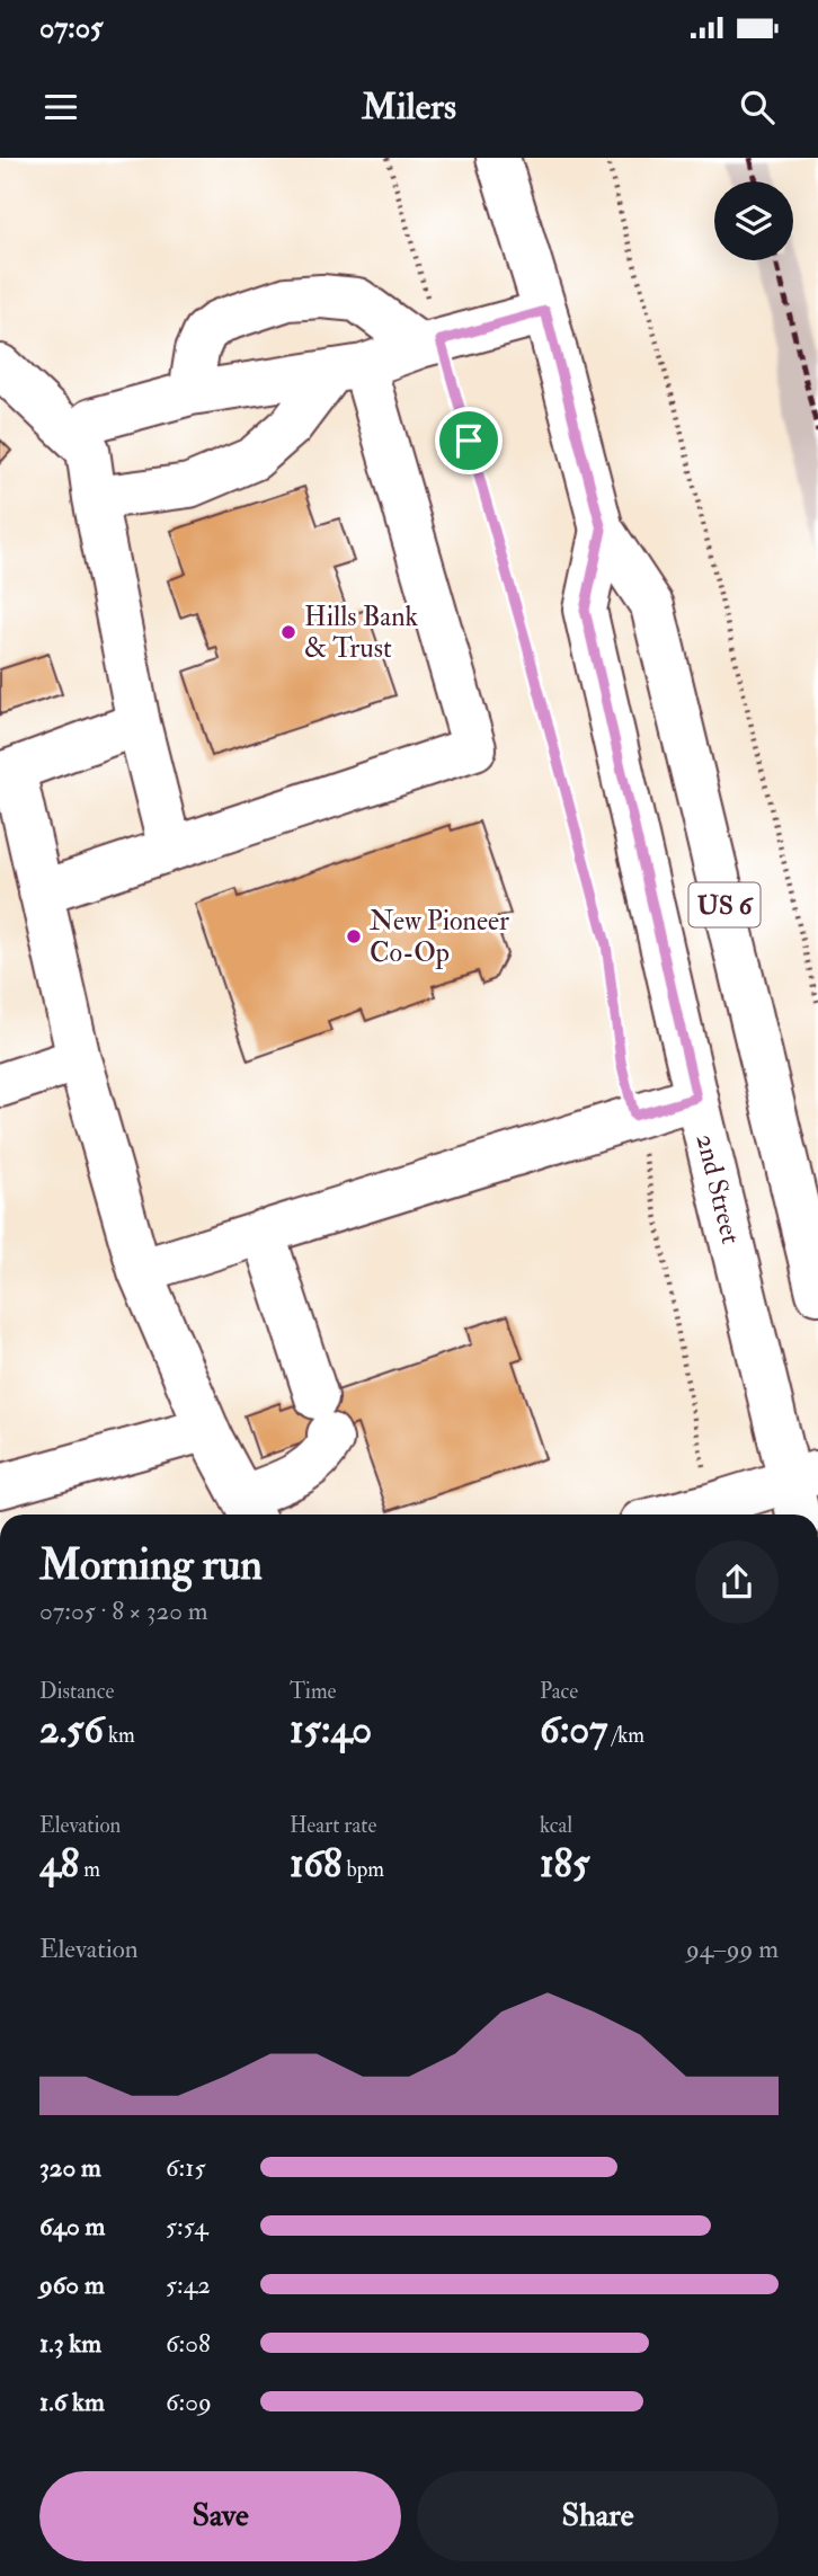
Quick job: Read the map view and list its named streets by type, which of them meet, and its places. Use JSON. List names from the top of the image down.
{
  "streets": {
    "main road": ["US 6", "2nd Street"]
  },
  "places": ["Hills Bank & Trust", "New Pioneer Co-Op"],
  "page": {
    "status": "07:05",
    "header": "Milers",
    "heading": ["Morning run", "07:05 · 8 × 320 m"],
    "stats": [
      ["Distance", "2.56 km"],
      ["Time", "15:40"],
      ["Pace", "6:07 /km"],
      ["Elevation", "48 m"],
      ["Heart rate", "168 bpm"],
      ["kcal", "185"]
    ],
    "chart": ["Elevation", "94–99 m"],
    "list": [
      {
        "name": "320 m",
        "note": "6:15"
      },
      {
        "name": "640 m",
        "note": "5:54"
      },
      {
        "name": "960 m",
        "note": "5:42"
      },
      {
        "name": "1.3 km",
        "note": "6:08"
      },
      {
        "name": "1.6 km",
        "note": "6:09"
      }
    ],
    "buttons": ["Save", "Share"]
  }
}
